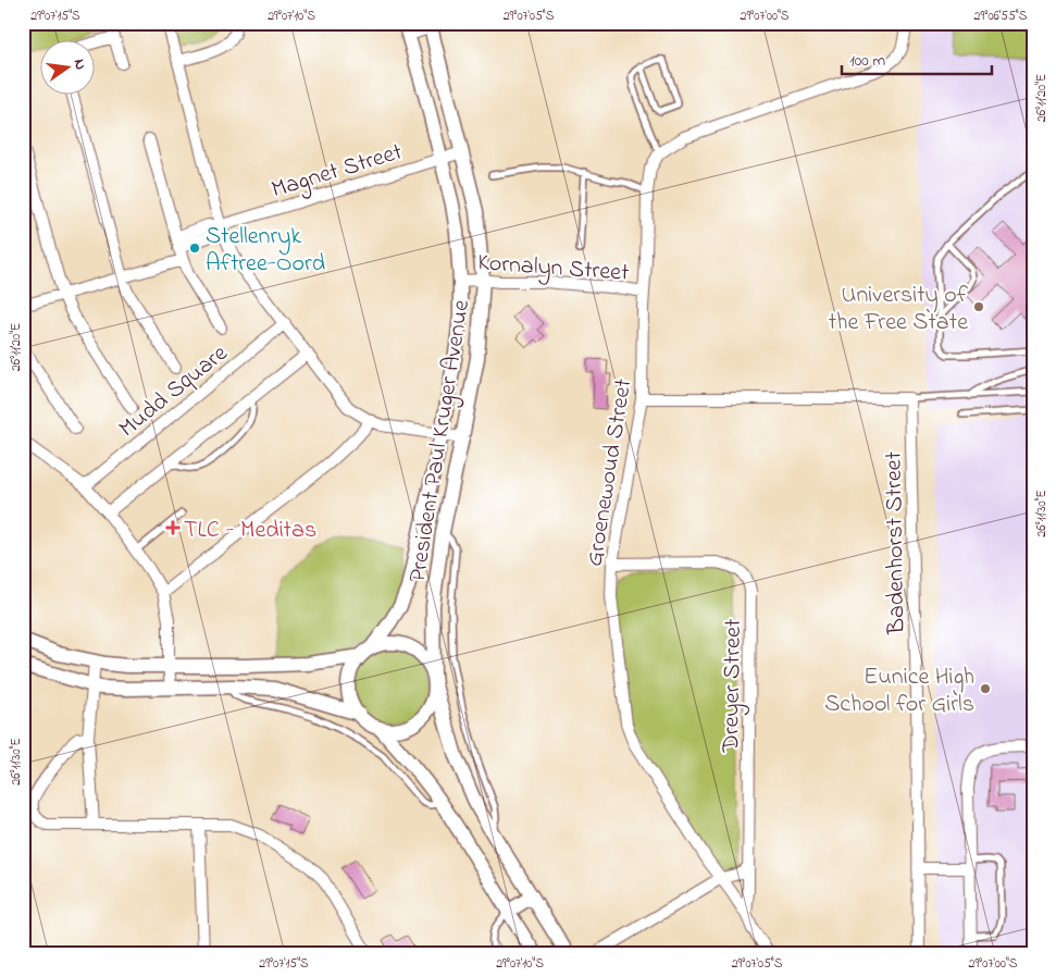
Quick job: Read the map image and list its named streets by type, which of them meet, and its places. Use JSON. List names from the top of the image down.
{
  "streets": {
    "street": [
      "Magnet Street",
      "Kornalyn Street",
      "Mudd Square",
      "President Paul Kruger Avenue",
      "Groenewoud Street",
      "Badenhorst Street",
      "Dreyer Street"
    ]
  },
  "crossings": [
    ["Magnet Street", "President Paul Kruger Avenue"],
    ["Kornalyn Street", "President Paul Kruger Avenue"],
    ["Kornalyn Street", "Groenewoud Street"],
    ["Groenewoud Street", "Dreyer Street"]
  ],
  "places": {
    "other": ["Stellenryk Aftree-Oord", "University of the Free State", "Eunice High School for Girls"],
    "health": ["TLC - Meditas"]
  },
  "scale_bar": "100 m",
  "north": "right",
  "coordinates": [
    "29°07'15\"S",
    "29°07'10\"S",
    "29°07'05\"S",
    "29°07'00\"S",
    "29°06'55\"S",
    "26°11'20\"E",
    "26°11'30\"E"
  ]
}
